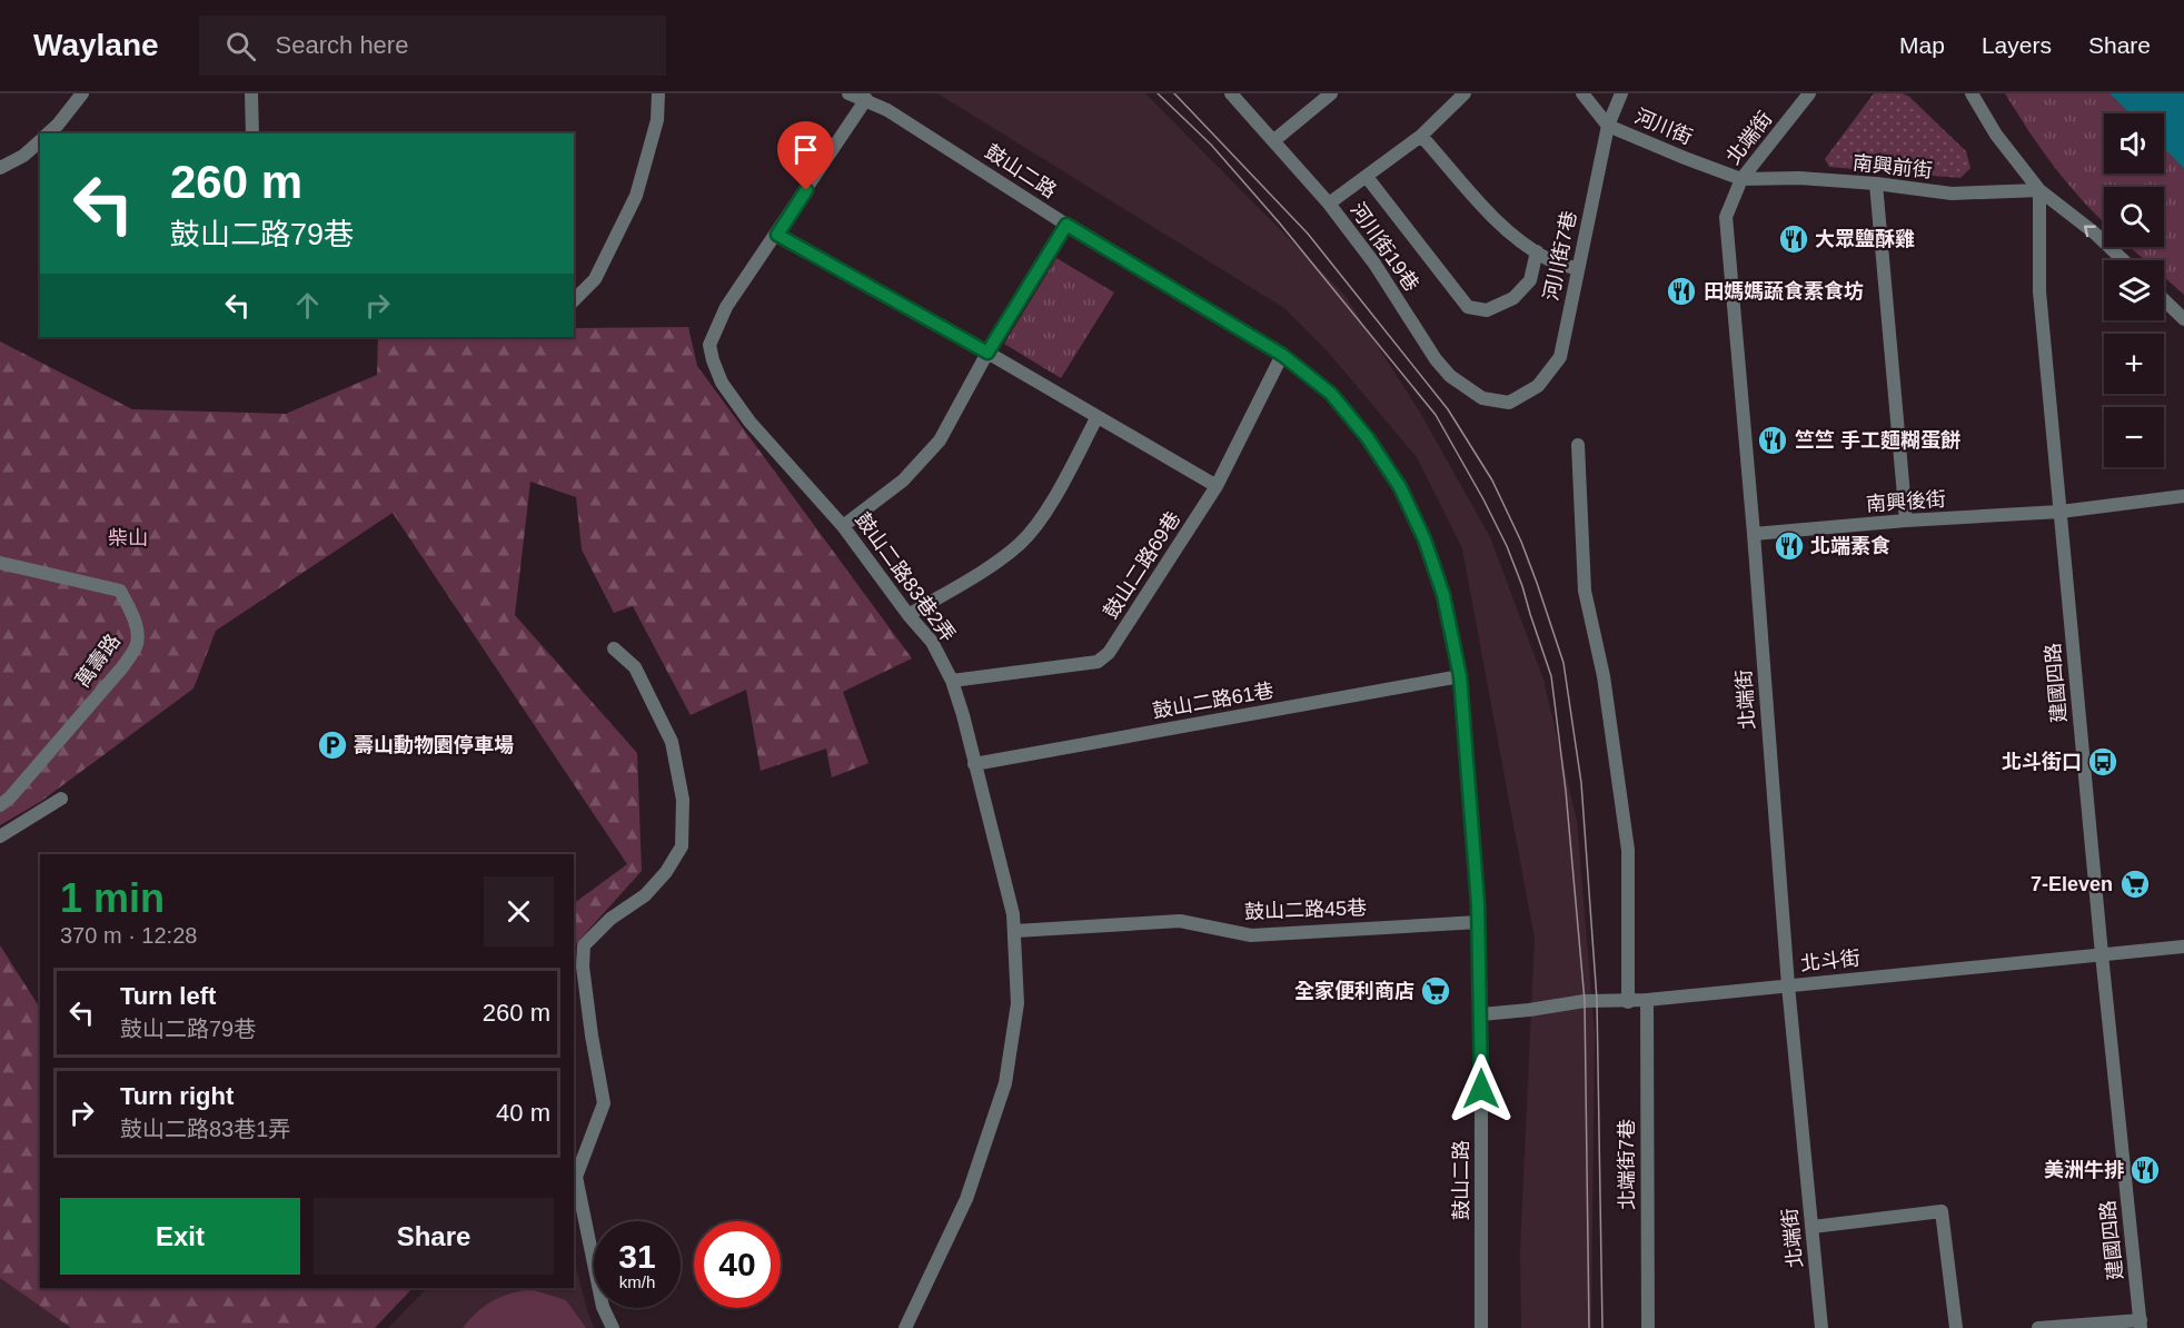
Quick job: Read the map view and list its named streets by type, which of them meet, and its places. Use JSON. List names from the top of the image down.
{
  "streets": {
    "street": [
      "河川街",
      "北端街",
      "南興前街",
      "鼓山二路",
      "河川街19巷",
      "河川街7巷",
      "南興後街",
      "鼓山二路69巷",
      "鼓山二路83巷2弄",
      "萬壽路",
      "建國四路",
      "鼓山二路61巷",
      "鼓山二路45巷",
      "北斗街",
      "北端街7巷"
    ]
  },
  "crossings": [
    ["河川街", "北端街"],
    ["河川街", "南興前街"],
    ["河川街", "河川街7巷"],
    ["北端街", "南興前街"],
    ["北端街", "南興後街"],
    ["北端街", "北斗街"],
    ["南興前街", "建國四路"],
    ["鼓山二路", "鼓山二路69巷"],
    ["鼓山二路", "鼓山二路61巷"],
    ["鼓山二路", "鼓山二路45巷"],
    ["鼓山二路", "北斗街"],
    ["河川街19巷", "河川街7巷"],
    ["南興後街", "建國四路"],
    ["鼓山二路69巷", "鼓山二路83巷2弄"],
    ["鼓山二路83巷2弄", "鼓山二路61巷"],
    ["鼓山二路83巷2弄", "鼓山二路45巷"],
    ["建國四路", "北斗街"],
    ["北斗街", "北端街7巷"]
  ],
  "parks": ["柴山"],
  "places": {
    "restaurant": [
      "大眾鹽酥雞",
      "田媽媽蔬食素食坊",
      "竺竺 手工麵糊蛋餅",
      "北端素食",
      "美洲牛排"
    ],
    "parking": ["壽山動物園停車場"],
    "bus stop": ["北斗街口"],
    "supermarket": ["7-Eleven", "全家便利商店"]
  },
  "page": {
    "header": "Waylane",
    "search": "Search here",
    "nav": ["Map", "Layers", "Share"],
    "map_buttons": ["+", "−"],
    "turn": ["260 m", "鼓山二路79巷"],
    "heading": ["1 min", "370 m · 12:28"],
    "list": [
      {
        "name": "Turn left",
        "note": "鼓山二路79巷",
        "value": "260 m"
      },
      {
        "name": "Turn right",
        "note": "鼓山二路83巷1弄",
        "value": "40 m"
      }
    ],
    "buttons": ["Exit", "Share"],
    "speed": "31 km/h",
    "limit": "40"
  }
}
